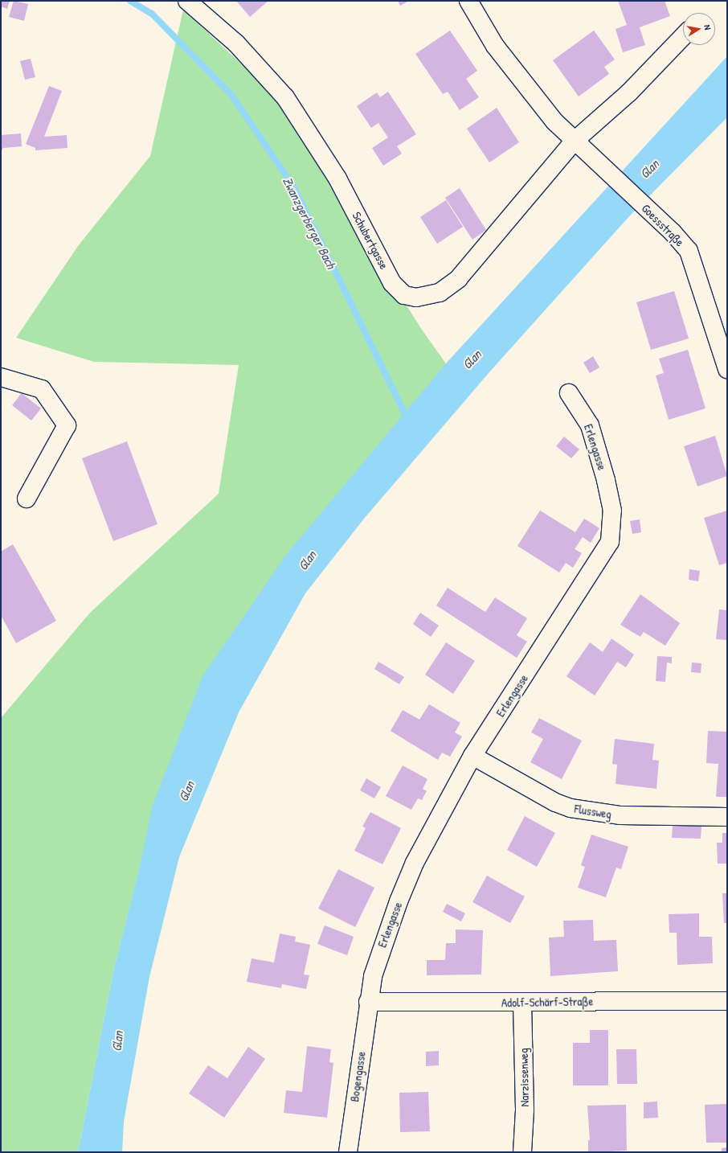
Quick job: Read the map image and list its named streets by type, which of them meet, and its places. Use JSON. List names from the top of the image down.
{
  "streets": {
    "street": [
      "Goessstraße",
      "Schubertgasse",
      "Erlengasse",
      "Flussweg",
      "Adolf-Schärf-Straße",
      "Bogengasse",
      "Narzissenweg"
    ]
  },
  "crossings": [
    ["Goessstraße", "Schubertgasse"],
    ["Erlengasse", "Flussweg"],
    ["Erlengasse", "Adolf-Schärf-Straße"],
    ["Erlengasse", "Bogengasse"],
    ["Adolf-Schärf-Straße", "Bogengasse"],
    ["Adolf-Schärf-Straße", "Narzissenweg"]
  ],
  "water": ["Glan", "Zwanzgerberger Bach"],
  "north": "right"
}
